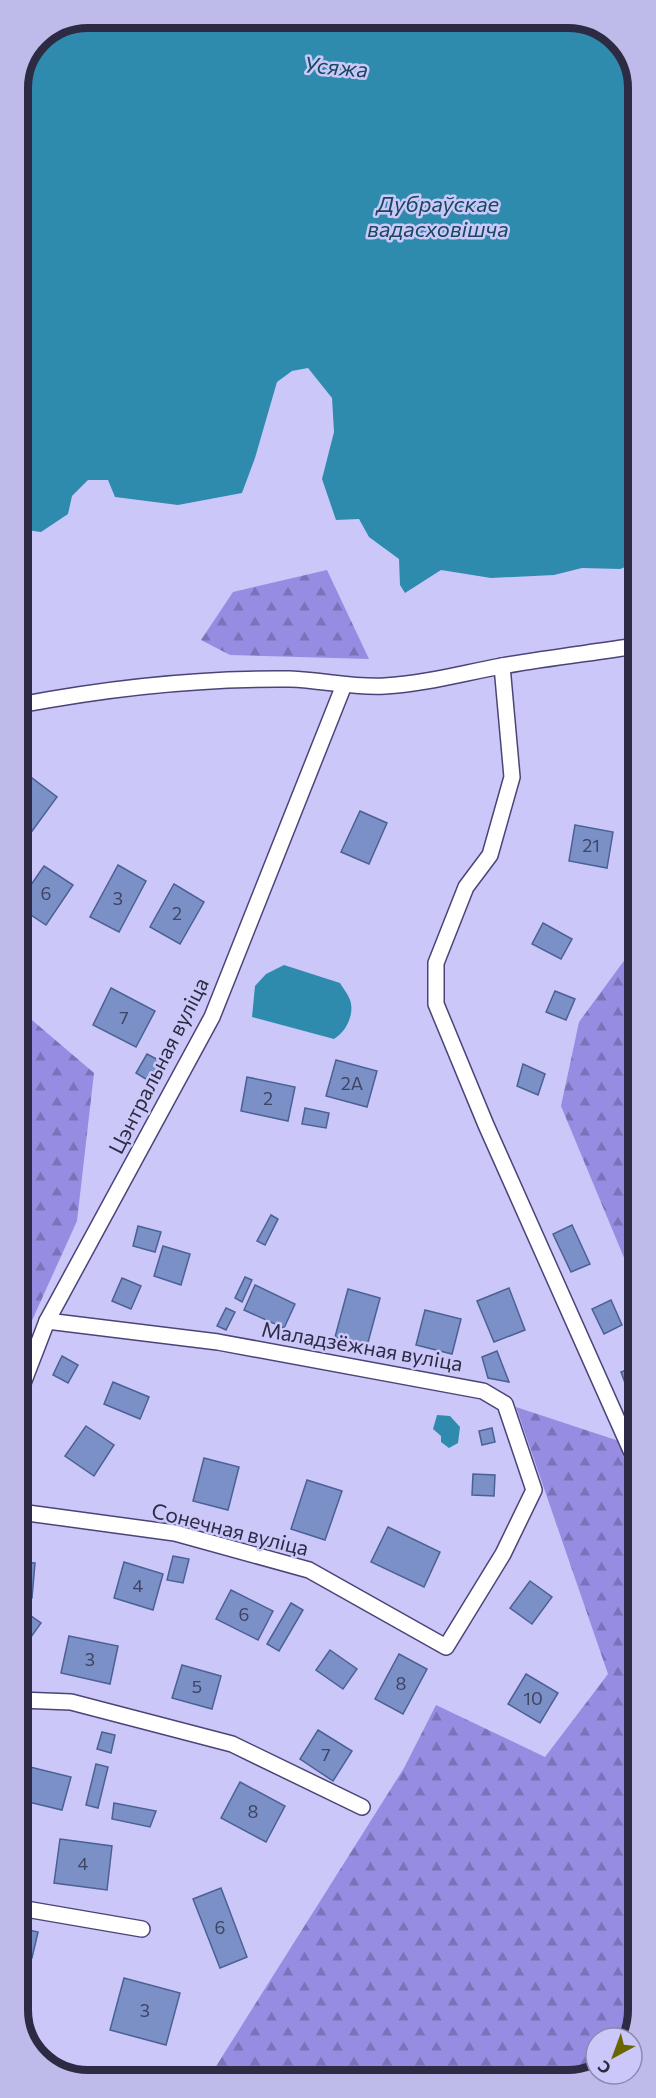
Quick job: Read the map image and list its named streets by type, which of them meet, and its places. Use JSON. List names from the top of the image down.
{
  "streets": {
    "street": ["Цэнтральная вуліца", "Маладзёжная вуліца", "Сонечная вуліца"]
  },
  "crossings": [
    ["Цэнтральная вуліца", "Маладзёжная вуліца"],
    ["Маладзёжная вуліца", "Сонечная вуліца"]
  ],
  "water": ["Усяжа", "Дубраўскае вадасховішча"],
  "house_numbers": [
    "21",
    "6",
    "3",
    "2",
    "7",
    "2А",
    "2",
    "4",
    "6",
    "3",
    "8",
    "5",
    "10",
    "7",
    "8",
    "4",
    "6",
    "3"
  ],
  "north": "bottom left"
}
